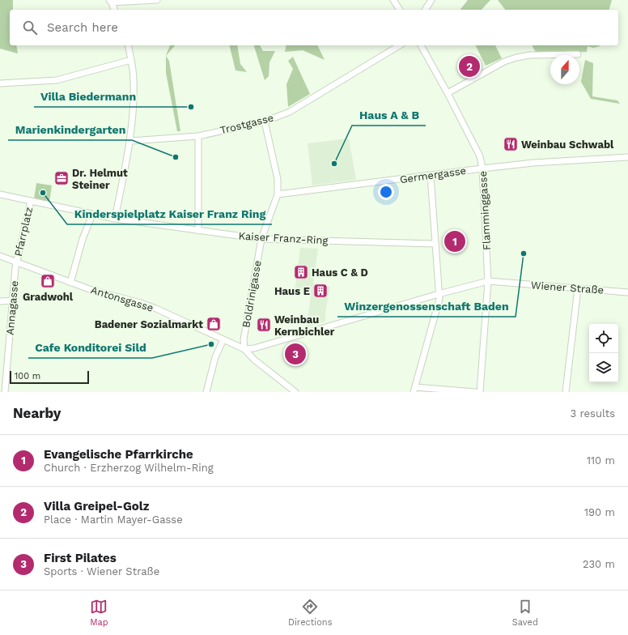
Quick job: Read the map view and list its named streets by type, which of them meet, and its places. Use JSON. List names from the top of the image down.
{
  "streets": {
    "street": [
      "Trostgasse",
      "Germergasse",
      "Flamminggasse",
      "Pfarrplatz",
      "Kaiser Franz-Ring",
      "Wiener Straße",
      "Boldrinigasse",
      "Antonsgasse",
      "Annagasse"
    ]
  },
  "crossings": [
    ["Germergasse", "Flamminggasse"],
    ["Germergasse", "Boldrinigasse"],
    ["Flamminggasse", "Wiener Straße"],
    ["Pfarrplatz", "Kaiser Franz-Ring"],
    ["Pfarrplatz", "Antonsgasse"],
    ["Pfarrplatz", "Annagasse"],
    ["Kaiser Franz-Ring", "Boldrinigasse"],
    ["Wiener Straße", "Boldrinigasse"],
    ["Wiener Straße", "Antonsgasse"],
    ["Boldrinigasse", "Antonsgasse"],
    ["Antonsgasse", "Annagasse"]
  ],
  "places": {
    "other": [
      "Villa Biedermann",
      "Marienkindergarten",
      "Haus A & B",
      "Kinderspielplatz Kaiser Franz Ring",
      "Winzergenossenschaft Baden",
      "Cafe Konditorei Sild"
    ],
    "restaurant": ["Weinbau Schwabl", "Weinbau Kernbichler"],
    "office": ["Dr. Helmut Steiner"],
    "building": ["Haus C & D", "Haus E"],
    "shop": ["Gradwohl", "Badener Sozialmarkt"]
  },
  "scale_bar": "100 m",
  "north": "top",
  "page": {
    "search": "Search here",
    "pins": ["2", "1", "3"],
    "scale": "100 m",
    "heading": ["Nearby", "3 results"],
    "list": [
      {
        "mark": "1",
        "name": "Evangelische Pfarrkirche",
        "note": "Church · Erzherzog Wilhelm-Ring",
        "value": "110 m"
      },
      {
        "mark": "2",
        "name": "Villa Greipel-Golz",
        "note": "Place · Martin Mayer-Gasse",
        "value": "190 m"
      },
      {
        "mark": "3",
        "name": "First Pilates",
        "note": "Sports · Wiener Straße",
        "value": "230 m"
      }
    ],
    "nav": ["Map", "Directions", "Saved"]
  }
}
